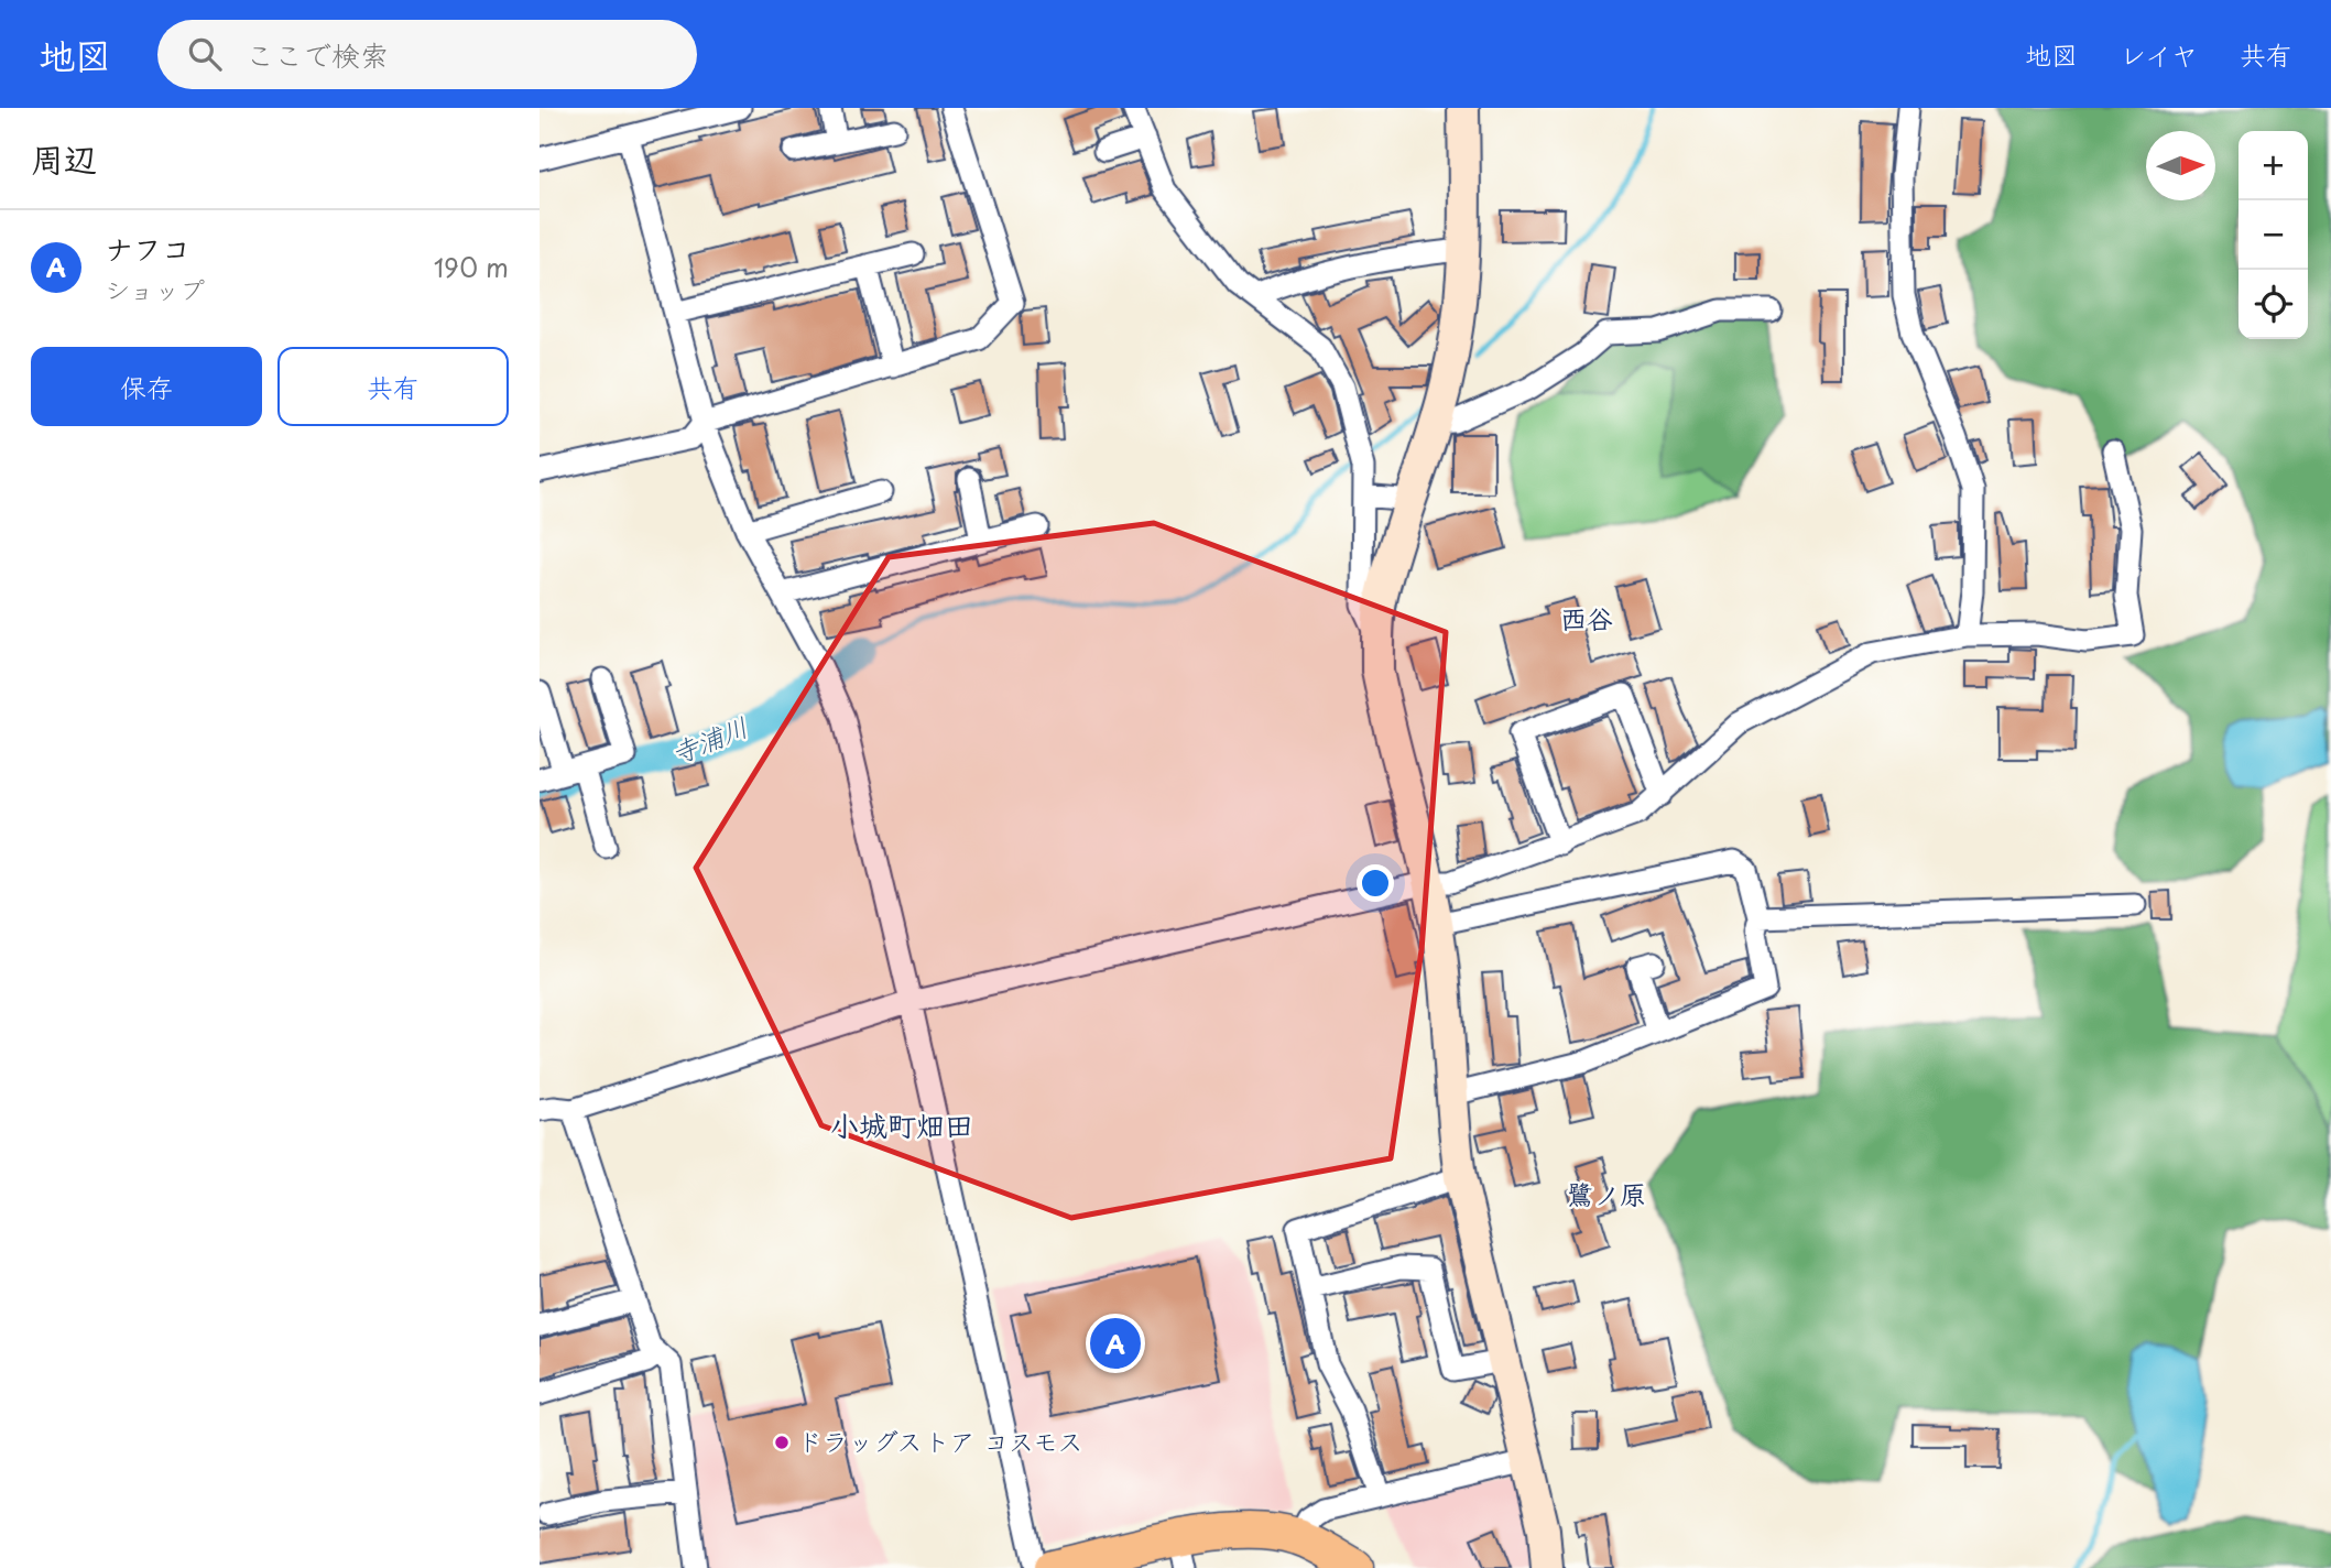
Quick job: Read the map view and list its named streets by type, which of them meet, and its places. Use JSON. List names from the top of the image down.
{
  "districts": ["西谷", "小城町畑田", "鷺ノ原"],
  "water": ["寺浦川"],
  "places": ["ドラッグストア コスモス"],
  "north": "right",
  "page": {
    "header": "地図",
    "search": "ここで検索",
    "nav": ["地図", "レイヤ", "共有"],
    "heading": "周辺",
    "map_buttons": ["+", "−"],
    "list": [
      {
        "mark": "A",
        "name": "ナフコ",
        "note": "ショップ",
        "value": "190 m"
      }
    ],
    "buttons": ["保存", "共有"],
    "pins": "A"
  }
}
